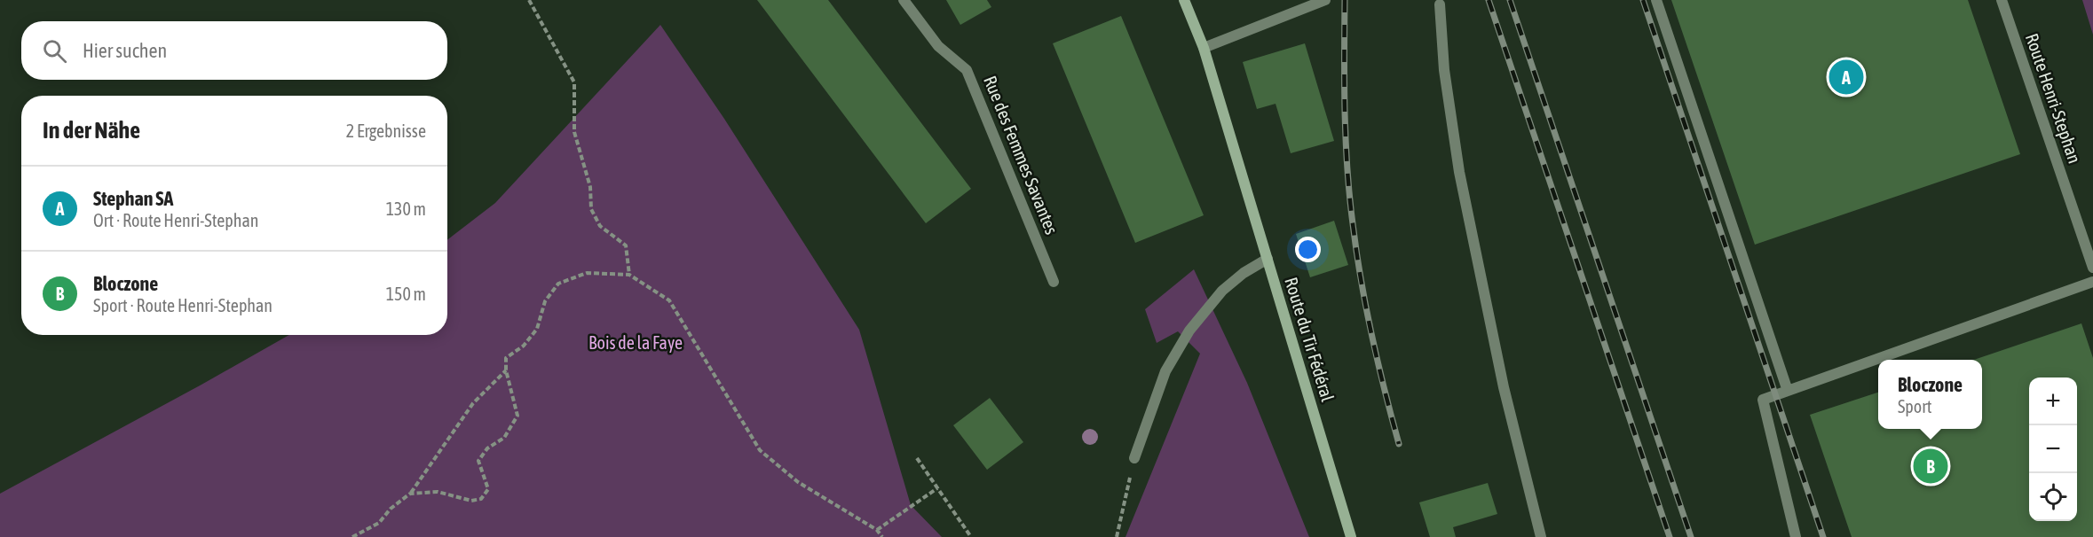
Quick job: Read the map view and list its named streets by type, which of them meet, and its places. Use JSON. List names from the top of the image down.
{
  "streets": {
    "street": ["Route Henri-Stephan", "Rue des Femmes Savantes", "Route du Tir Fédéral"]
  },
  "parks": ["Bois de la Faye"],
  "page": {
    "search": "Hier suchen",
    "pins": ["A", "B"],
    "heading": ["In der Nähe", "2 Ergebnisse"],
    "list": [
      {
        "mark": "A",
        "name": "Stephan SA",
        "note": "Ort · Route Henri-Stephan",
        "value": "130 m"
      },
      {
        "mark": "B",
        "name": "Bloczone",
        "note": "Sport · Route Henri-Stephan",
        "value": "150 m"
      }
    ],
    "popup": ["Bloczone", "Sport"],
    "map_buttons": ["+", "−"]
  }
}
